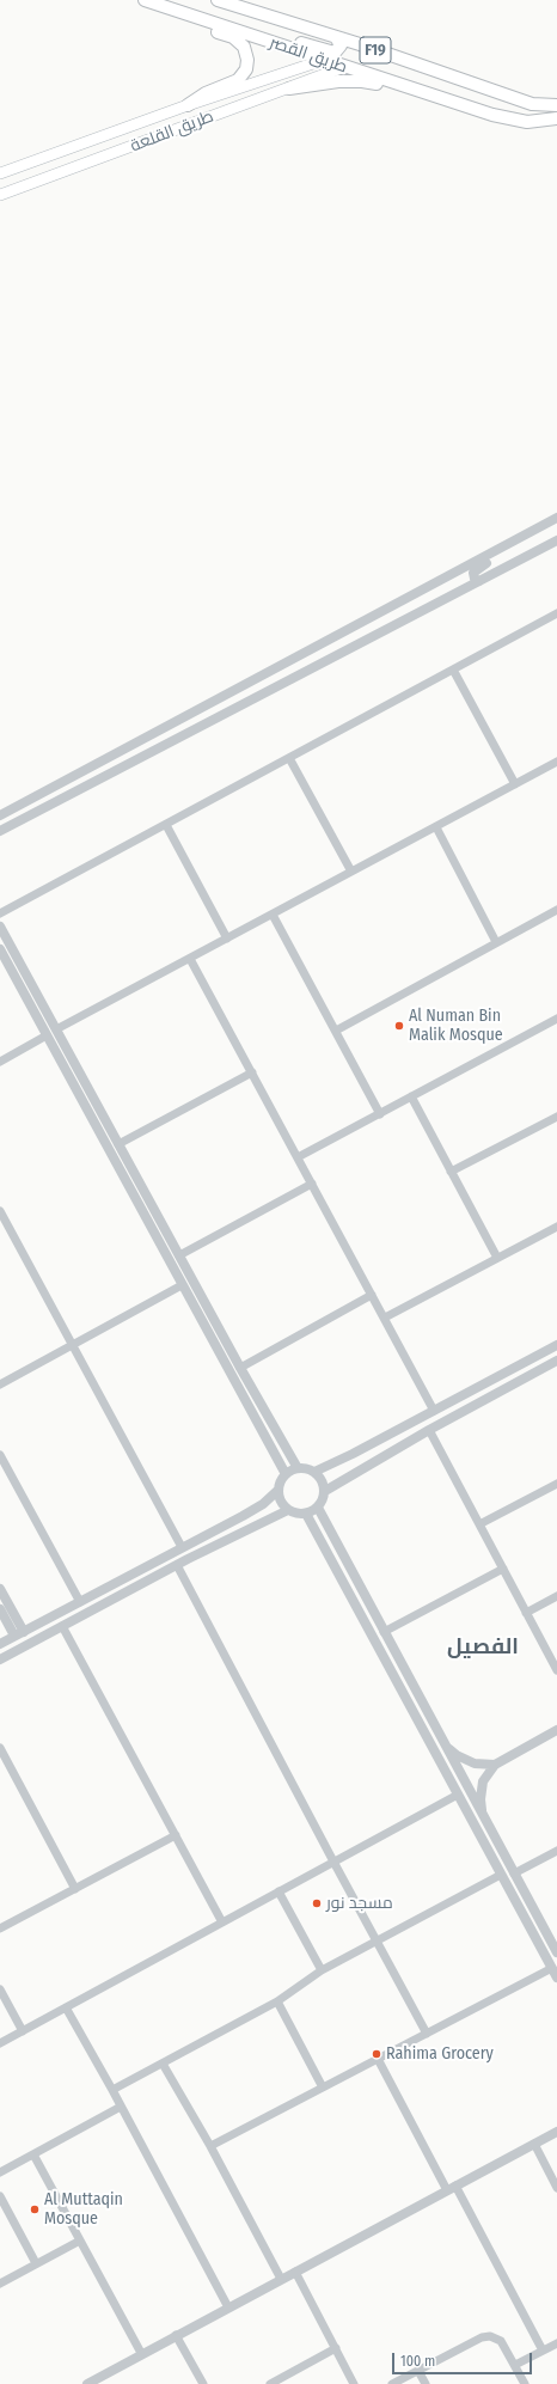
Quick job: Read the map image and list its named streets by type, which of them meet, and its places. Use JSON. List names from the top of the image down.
{
  "streets": {
    "main road": ["F19", "طريق القصر", "طريق القلعة"]
  },
  "crossings": [
    ["طريق القصر", "طريق القلعة"]
  ],
  "districts": ["الفصيل"],
  "places": [
    "Al Numan Bin Malik Mosque",
    "مسجد نور",
    "Rahima Grocery",
    "Al Muttaqin Mosque"
  ],
  "scale_bar": "100 m"
}
